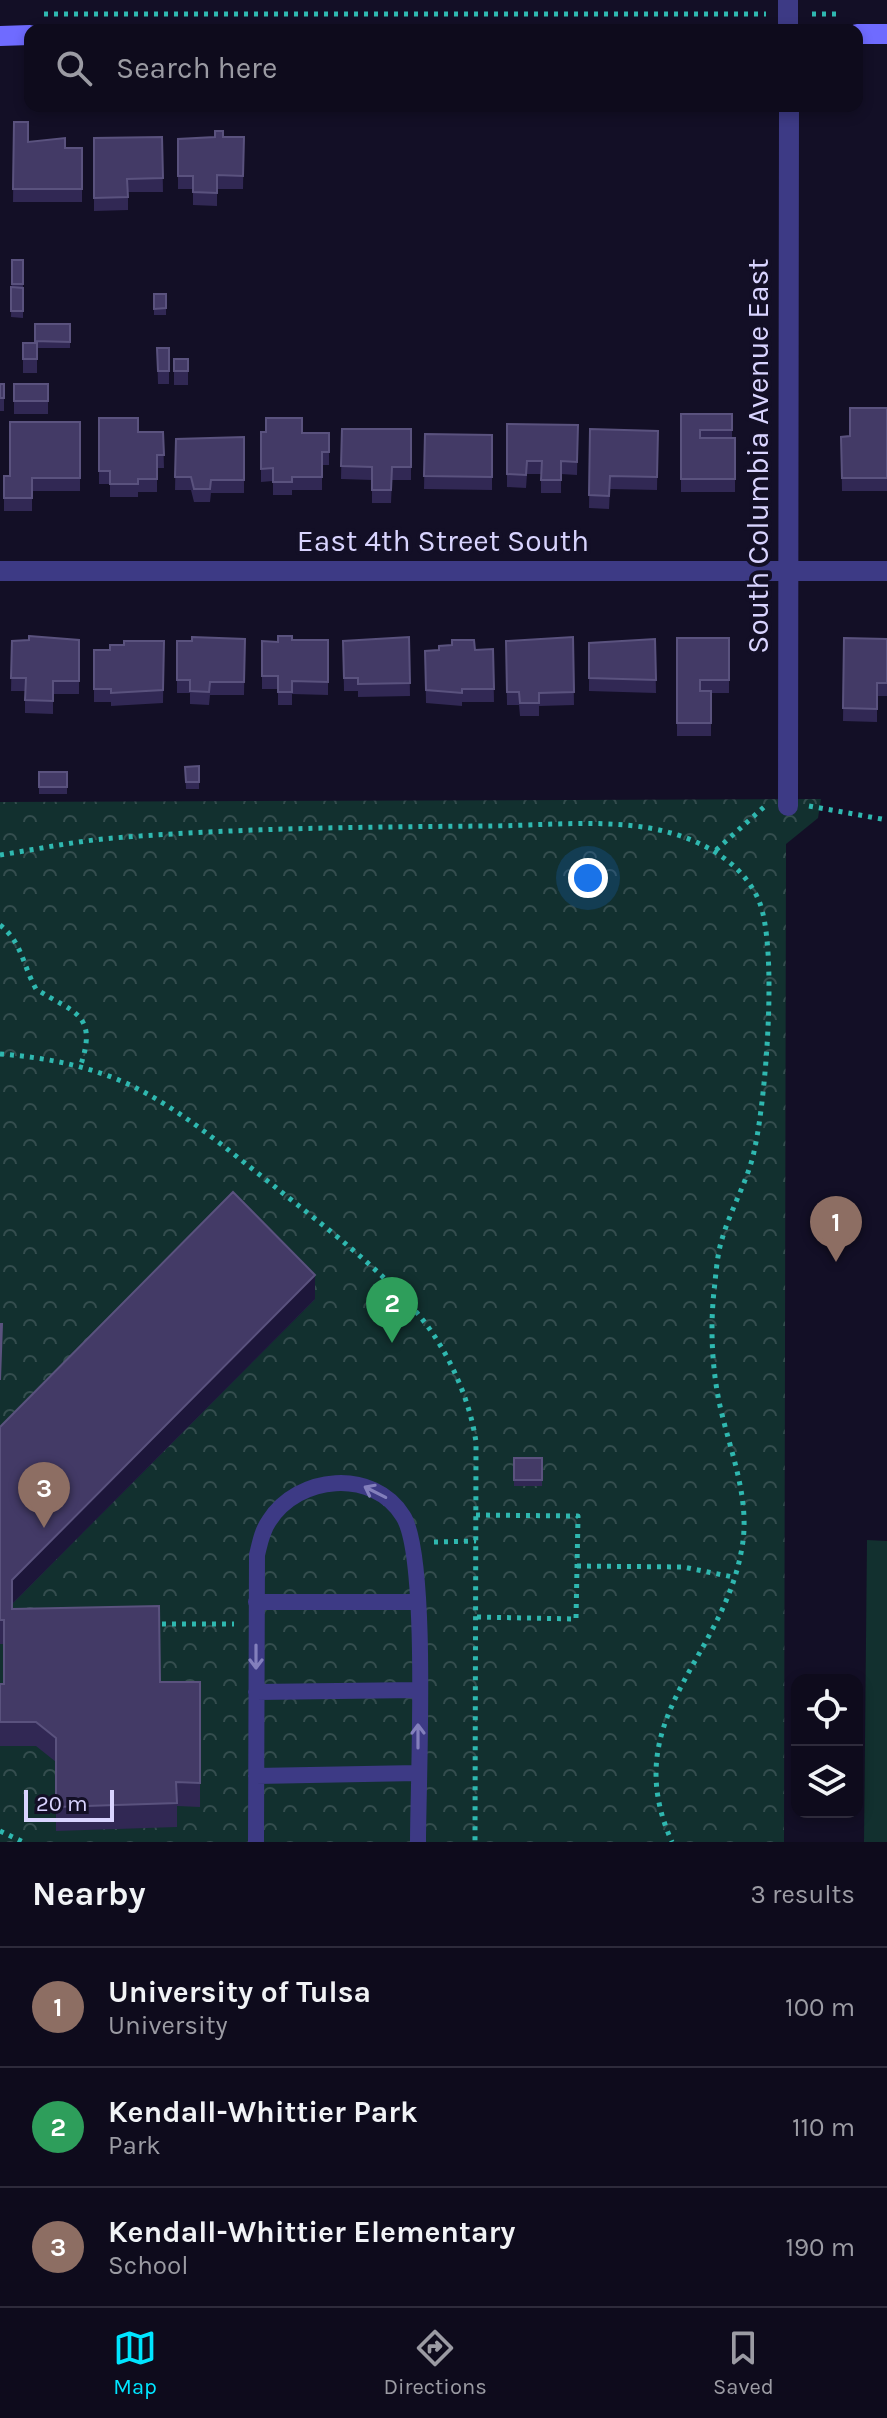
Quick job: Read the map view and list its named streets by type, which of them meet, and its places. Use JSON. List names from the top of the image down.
{
  "streets": {
    "street": ["South Columbia Avenue East", "East 4th Street South"]
  },
  "crossings": [
    ["South Columbia Avenue East", "East 4th Street South"]
  ],
  "scale_bar": "20 m",
  "page": {
    "search": "Search here",
    "pins": ["1", "2", "3"],
    "scale": "20 m",
    "heading": ["Nearby", "3 results"],
    "list": [
      {
        "mark": "1",
        "name": "University of Tulsa",
        "note": "University",
        "value": "100 m"
      },
      {
        "mark": "2",
        "name": "Kendall-Whittier Park",
        "note": "Park",
        "value": "110 m"
      },
      {
        "mark": "3",
        "name": "Kendall-Whittier Elementary",
        "note": "School",
        "value": "190 m"
      }
    ],
    "nav": ["Map", "Directions", "Saved"]
  }
}
